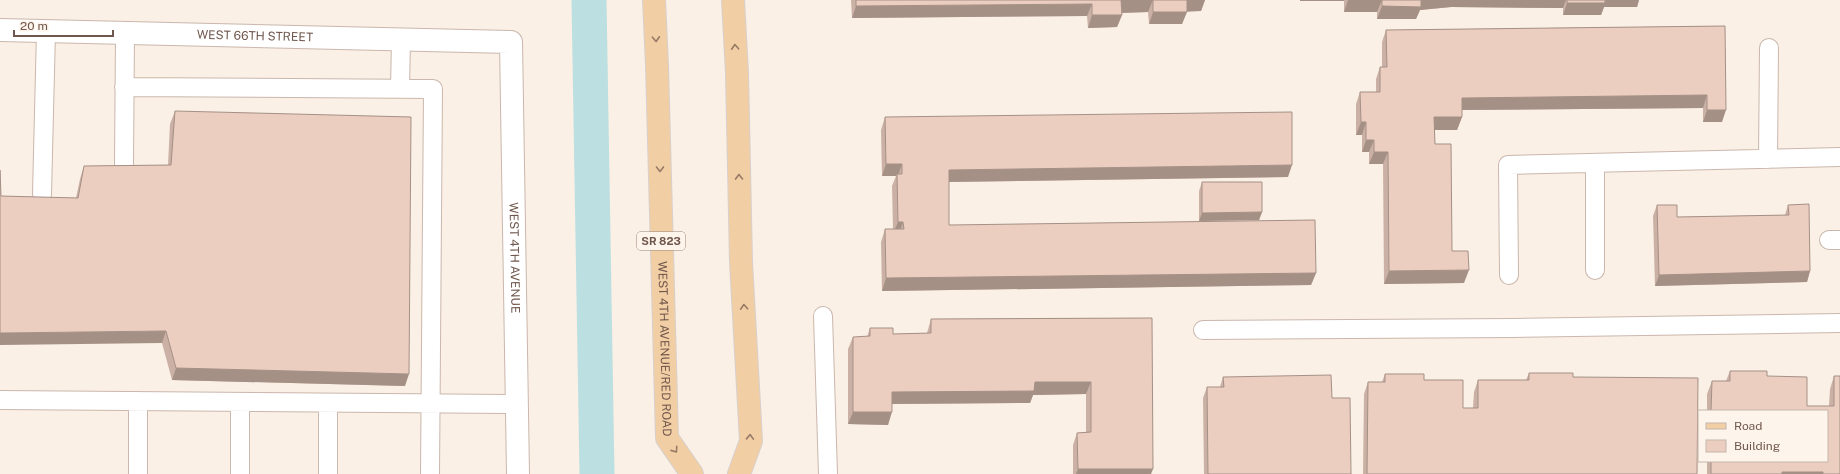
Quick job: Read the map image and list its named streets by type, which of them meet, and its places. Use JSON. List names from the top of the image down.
{
  "streets": {
    "main road": ["SR 823", "WEST 4TH AVENUE/RED ROAD"],
    "street": ["WEST 66TH STREET", "WEST 4TH AVENUE"]
  },
  "crossings": [
    ["WEST 66TH STREET", "WEST 4TH AVENUE"]
  ],
  "legend": ["Road", "Building"],
  "scale_bar": "20 m"
}
